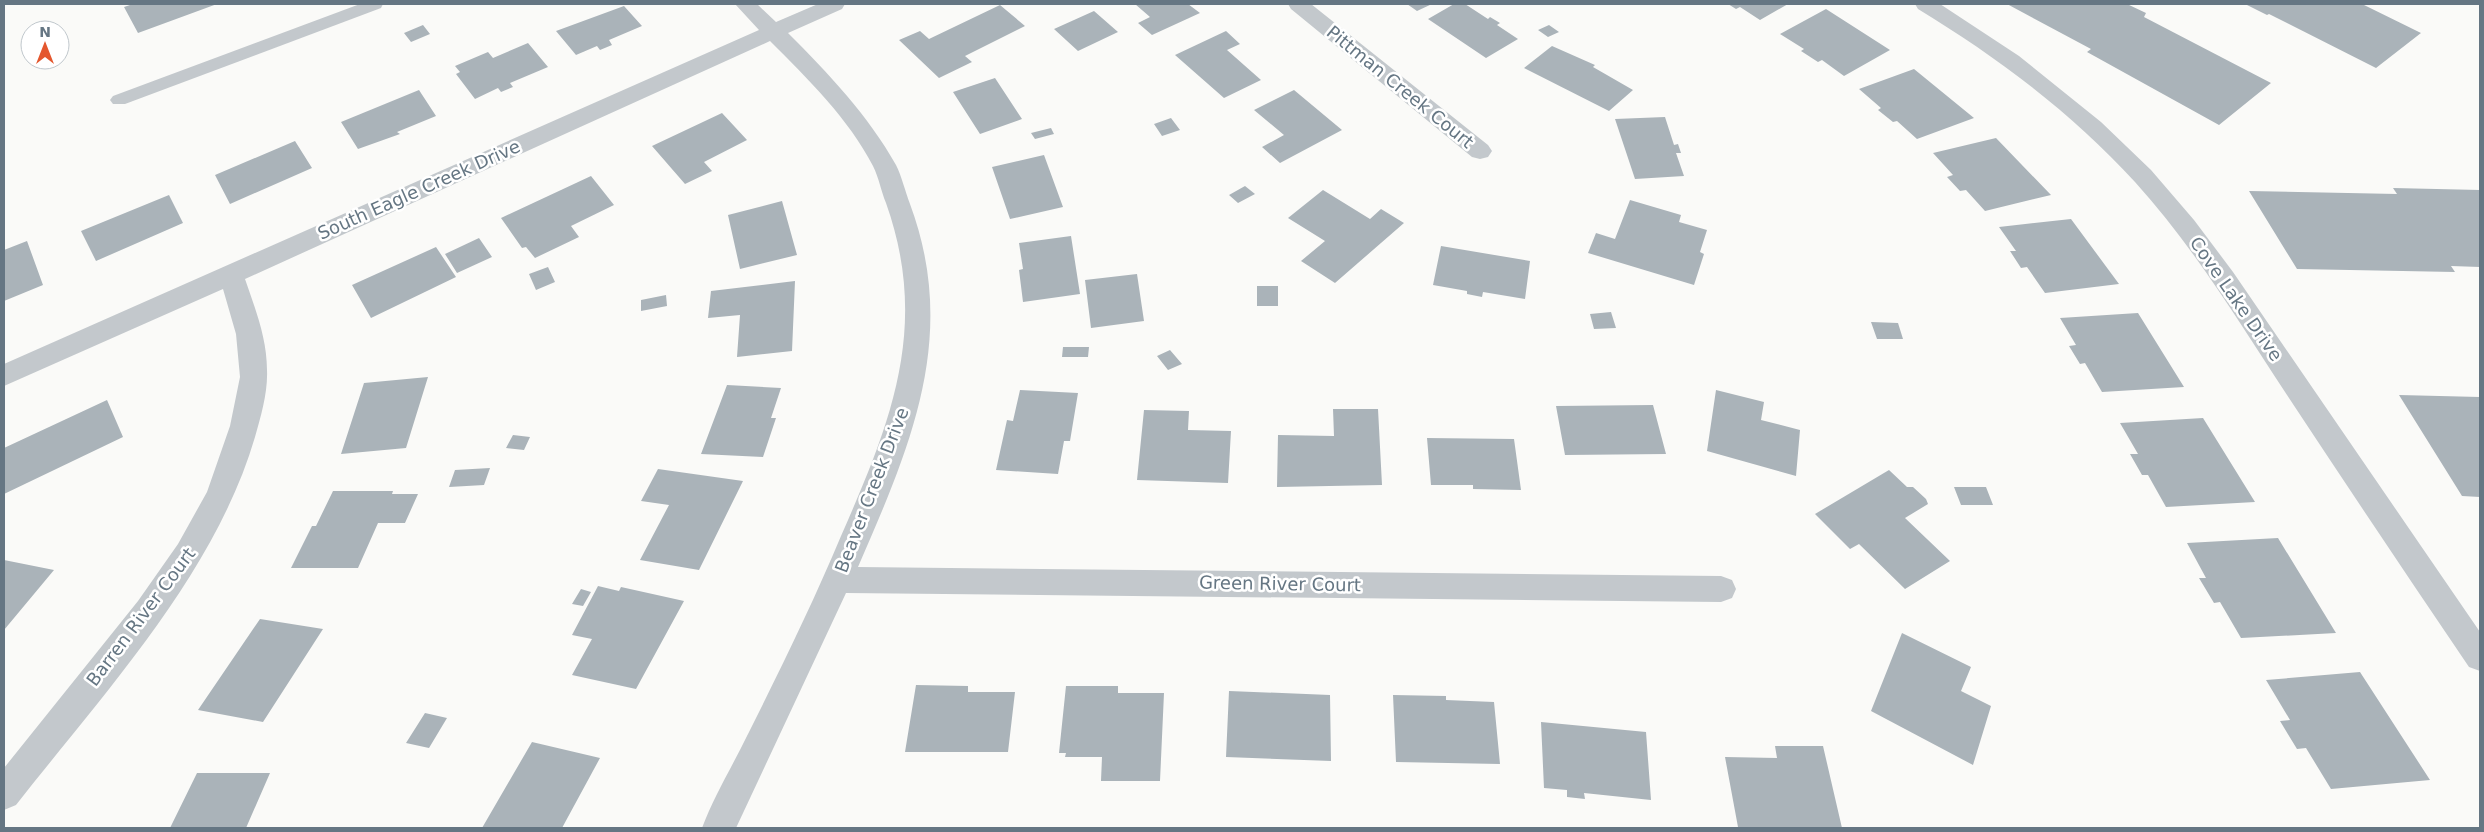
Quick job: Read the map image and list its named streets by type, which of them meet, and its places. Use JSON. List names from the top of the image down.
{
  "streets": {
    "street": [
      "Pittman Creek Court",
      "South Eagle Creek Drive",
      "Cove Lake Drive",
      "Beaver Creek Drive",
      "Green River Court",
      "Barren River Court"
    ]
  },
  "crossings": [
    ["South Eagle Creek Drive", "Beaver Creek Drive"],
    ["South Eagle Creek Drive", "Barren River Court"],
    ["Beaver Creek Drive", "Green River Court"]
  ],
  "north": "top"
}
